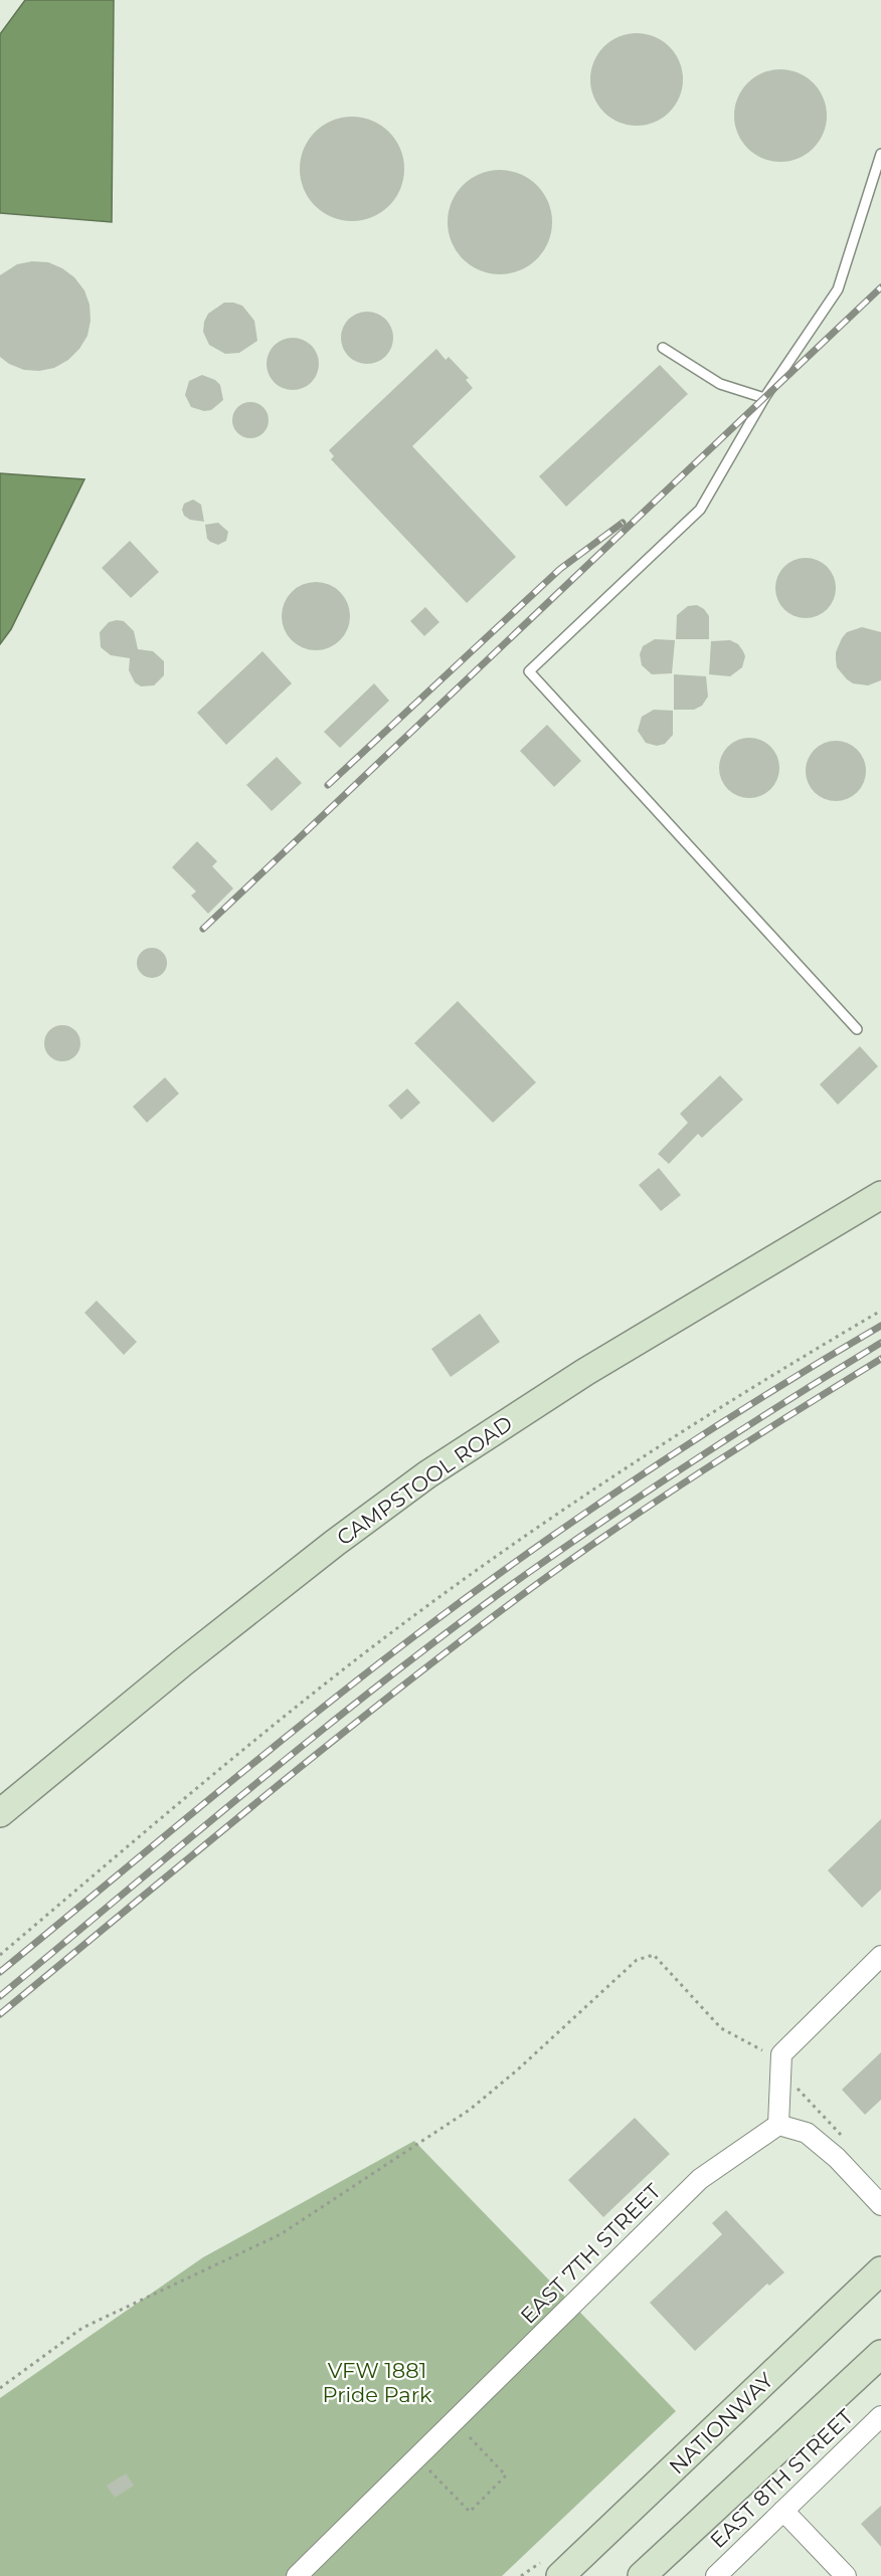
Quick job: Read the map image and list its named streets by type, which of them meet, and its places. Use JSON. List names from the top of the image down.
{
  "streets": {
    "main road": ["CAMPSTOOL ROAD", "NATIONWAY"],
    "street": ["EAST 7TH STREET", "EAST 8TH STREET"]
  },
  "parks": ["VFW 1881 Pride Park"]
}
